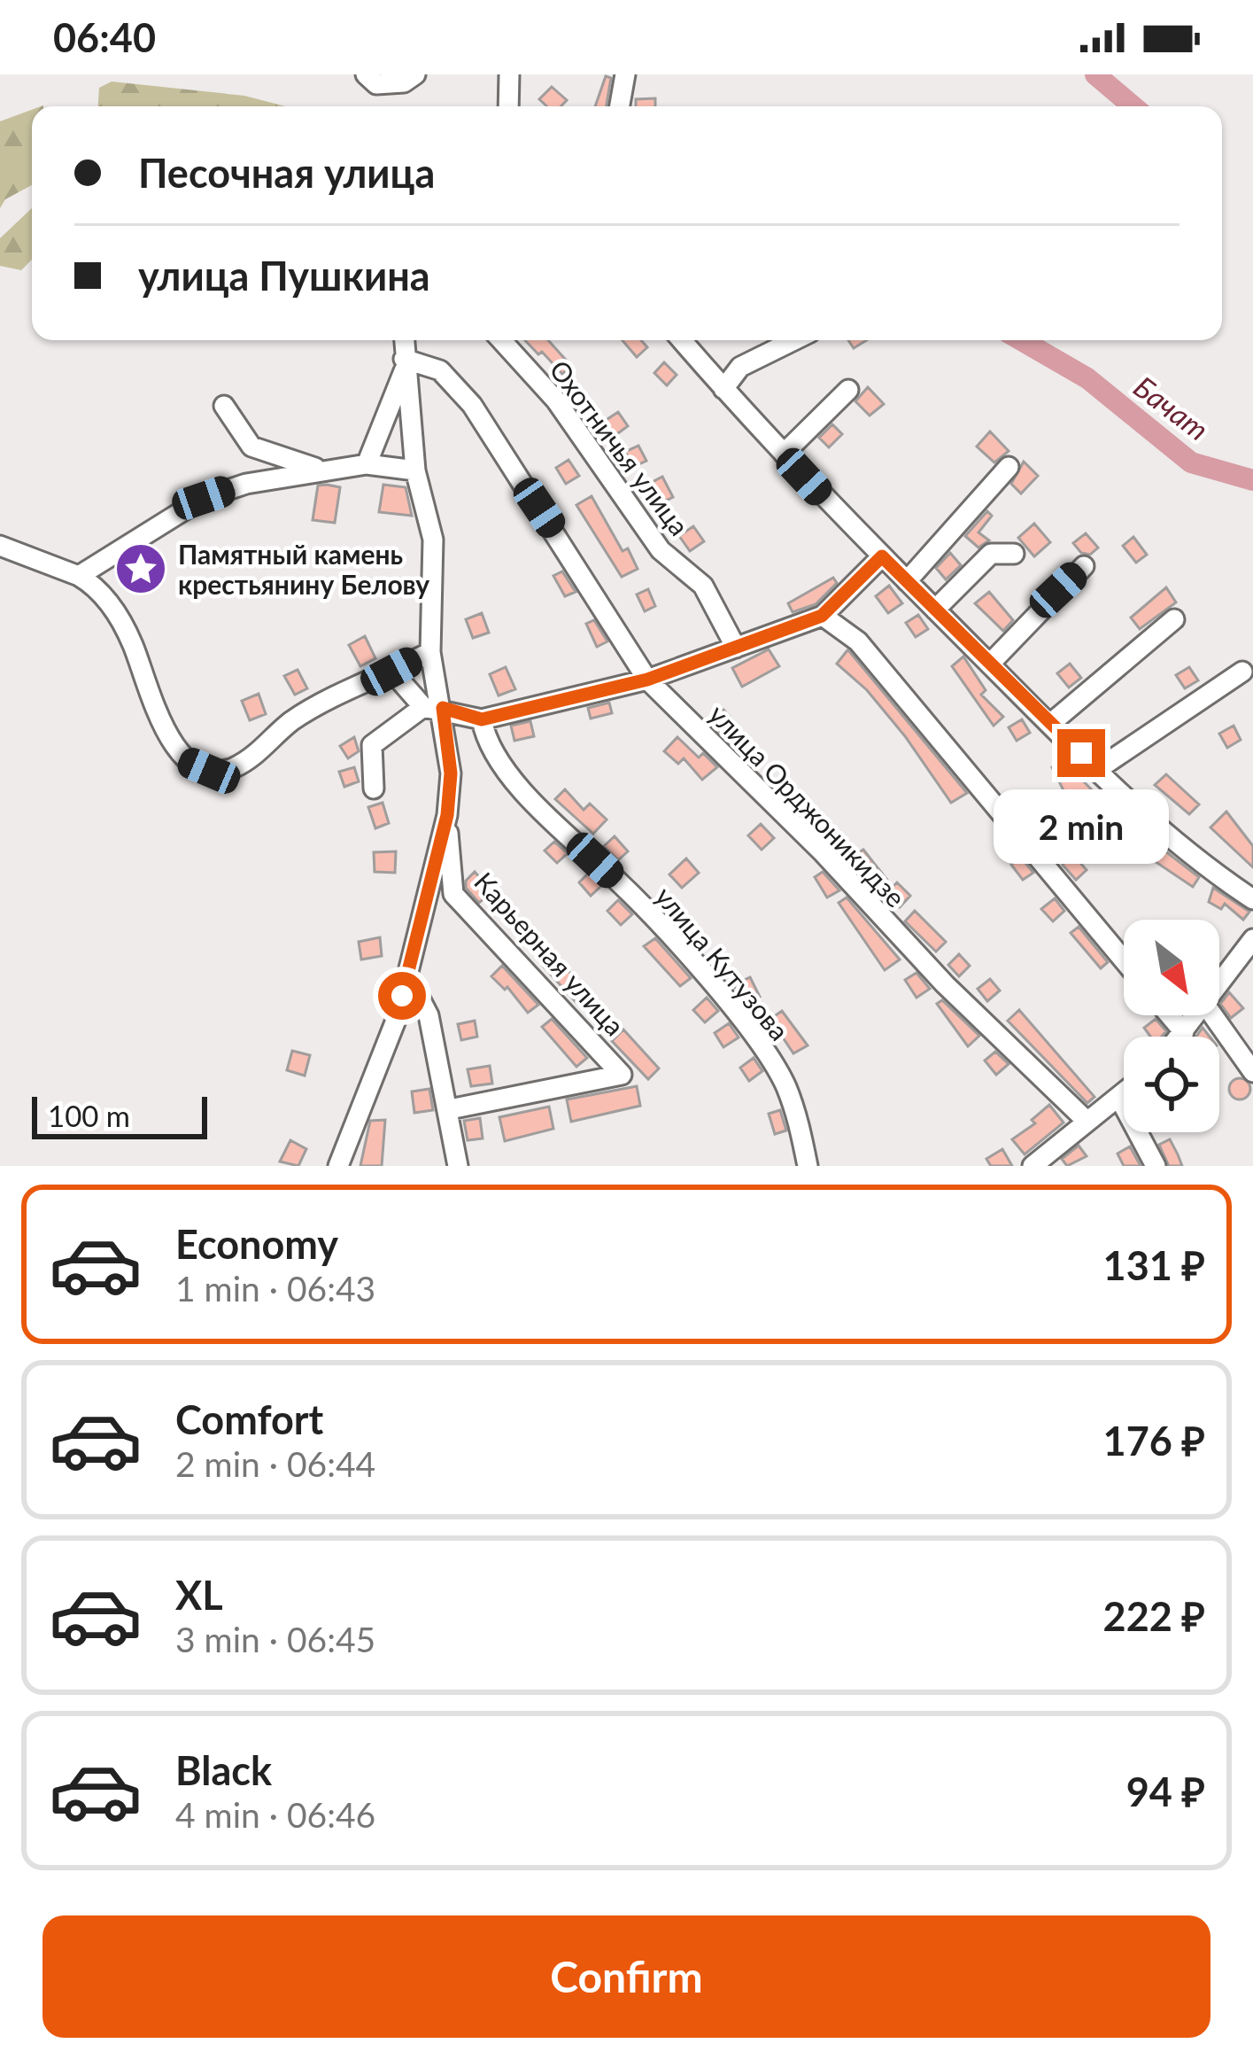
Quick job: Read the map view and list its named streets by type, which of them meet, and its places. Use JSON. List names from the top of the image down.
{
  "streets": {
    "street": [
      "Охотничья улица",
      "улица Орджоникидзе",
      "Карьерная улица",
      "улица Кутузова"
    ]
  },
  "water": ["Бачат"],
  "places": {
    "place": ["Памятный камень крестьянину Белову"]
  },
  "scale_bar": "100 m",
  "north": "bottom right",
  "page": {
    "status": "06:40",
    "banner": ["Песочная улица", "улица Пушкина"],
    "bubble": "2 min",
    "scale": "100 m",
    "list": [
      {
        "name": "Economy",
        "note": "1 min · 06:43",
        "value": "131 ₽"
      },
      {
        "name": "Comfort",
        "note": "2 min · 06:44",
        "value": "176 ₽"
      },
      {
        "name": "XL",
        "note": "3 min · 06:45",
        "value": "222 ₽"
      },
      {
        "name": "Black",
        "note": "4 min · 06:46",
        "value": "94 ₽"
      }
    ],
    "buttons": "Confirm"
  }
}
